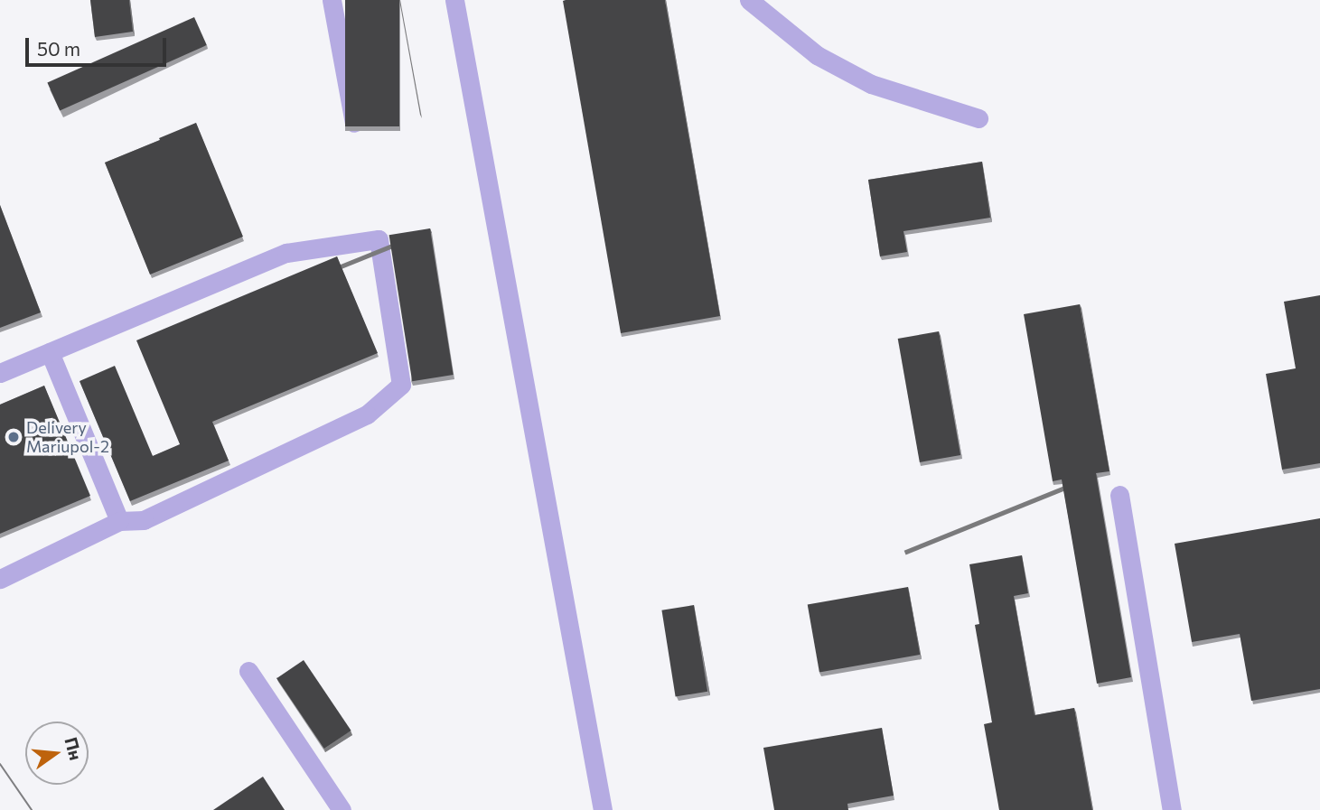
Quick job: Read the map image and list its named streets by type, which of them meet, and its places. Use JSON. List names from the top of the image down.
{
  "places": ["Delivery Mariupol-2"],
  "scale_bar": "50 m",
  "north": "right"
}
